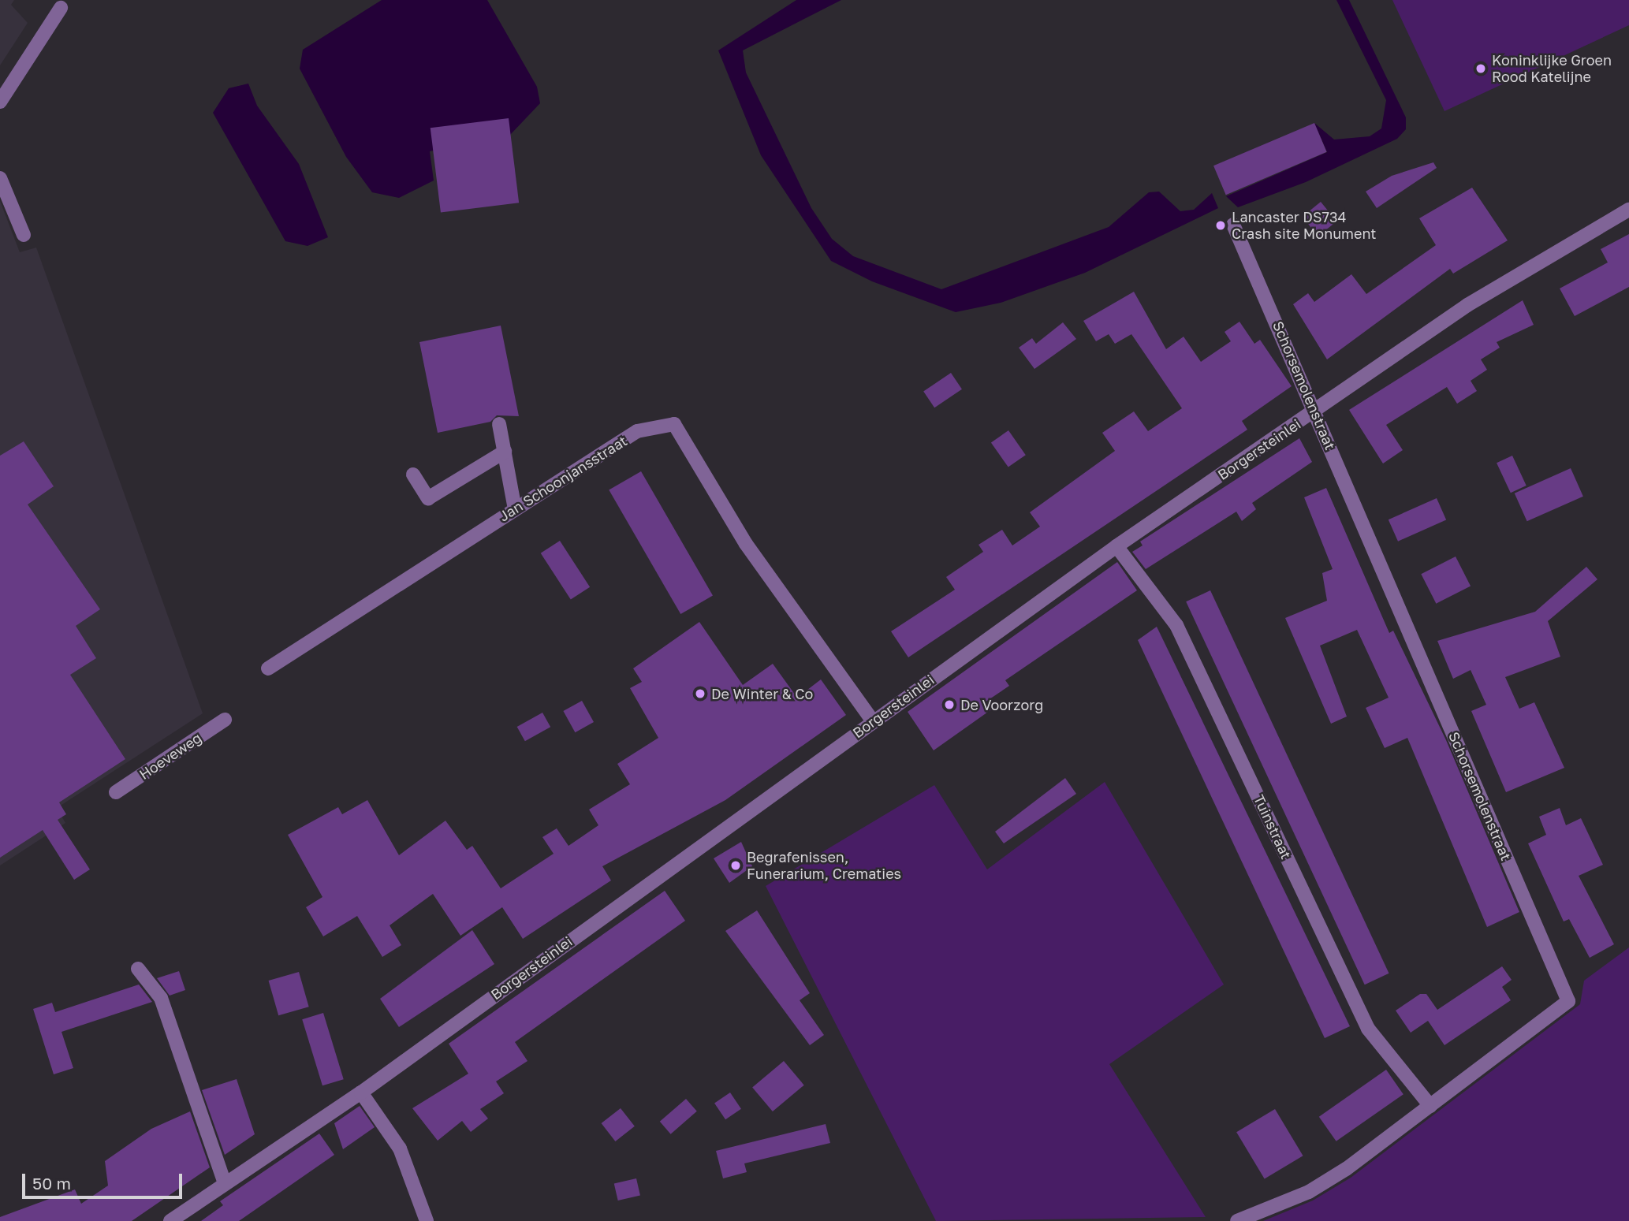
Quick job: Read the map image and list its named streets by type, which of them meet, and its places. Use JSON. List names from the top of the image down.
{
  "streets": {
    "street": [
      "Schorsemolenstraat",
      "Borgersteinlei",
      "Jan Schoonjansstraat",
      "Hoeveweg",
      "Tuinstraat"
    ]
  },
  "crossings": [
    ["Schorsemolenstraat", "Borgersteinlei"],
    ["Schorsemolenstraat", "Tuinstraat"],
    ["Borgersteinlei", "Jan Schoonjansstraat"],
    ["Borgersteinlei", "Tuinstraat"]
  ],
  "places": [
    "Koninklijke Groen Rood Katelijne",
    "Lancaster DS734 Crash site Monument",
    "De Winter & Co",
    "De Voorzorg",
    "Begrafenissen, Funerarium, Crematies"
  ],
  "scale_bar": "50 m"
}
